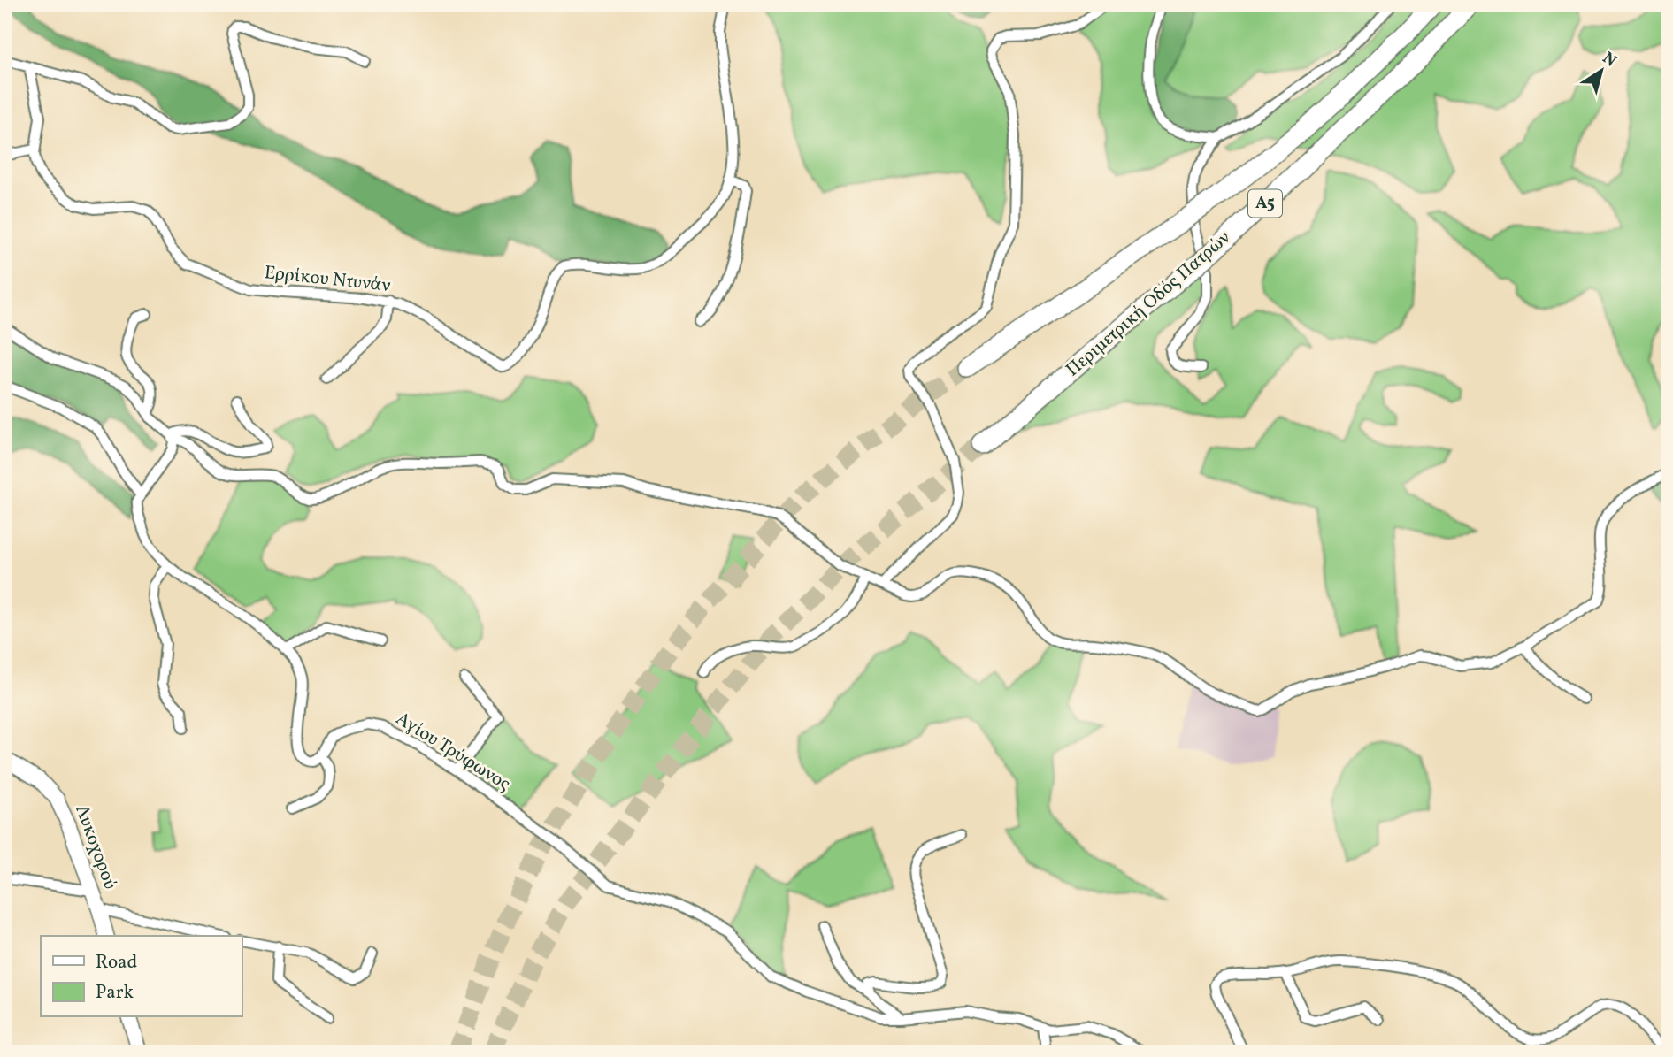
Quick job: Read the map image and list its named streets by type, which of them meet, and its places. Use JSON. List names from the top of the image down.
{
  "streets": {
    "highway": ["Α5", "Περιμετρική Οδός Πατρών"],
    "street": ["Ερρίκου Ντυνάν", "Αγίου Τρύφωνος", "Λυκοχορού"]
  },
  "legend": ["Road", "Park"],
  "north": "top right"
}
